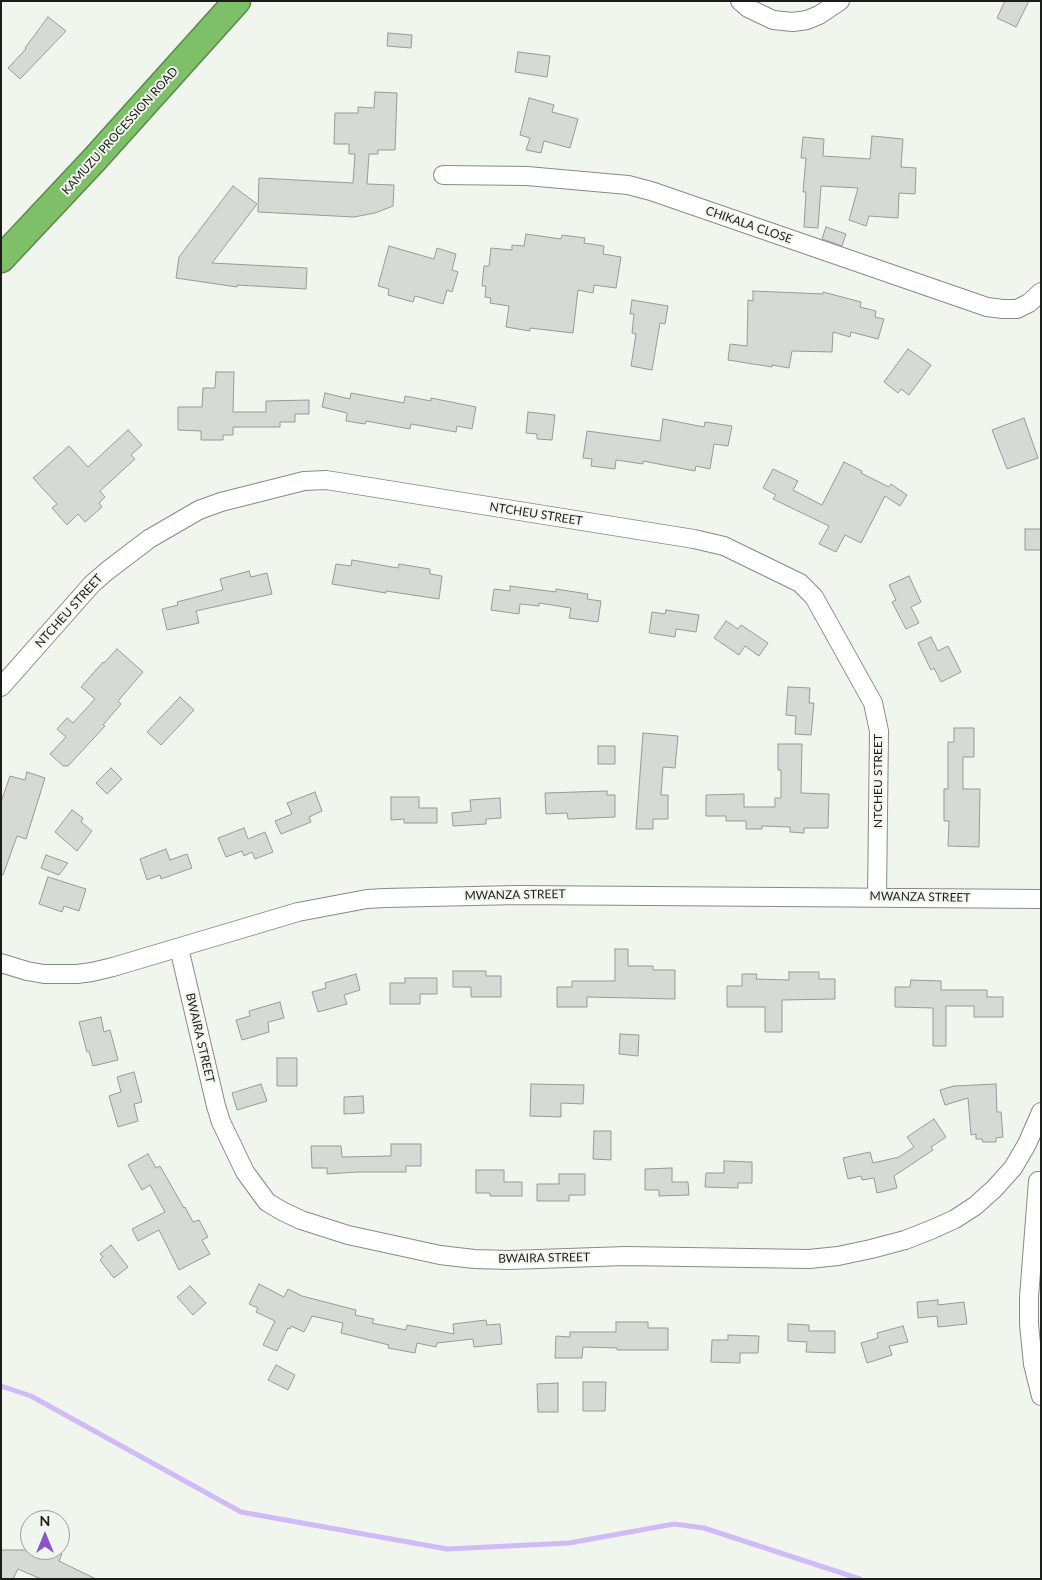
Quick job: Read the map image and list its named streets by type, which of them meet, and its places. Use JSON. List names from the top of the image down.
{
  "streets": {
    "highway": ["KAMUZU PROCESSION ROAD"],
    "street": [
      "CHIKALA CLOSE",
      "NTCHEU STREET",
      "MWANZA STREET",
      "BWAIRA STREET"
    ]
  },
  "crossings": [
    ["NTCHEU STREET", "MWANZA STREET"],
    ["MWANZA STREET", "BWAIRA STREET"]
  ],
  "north": "top"
}
